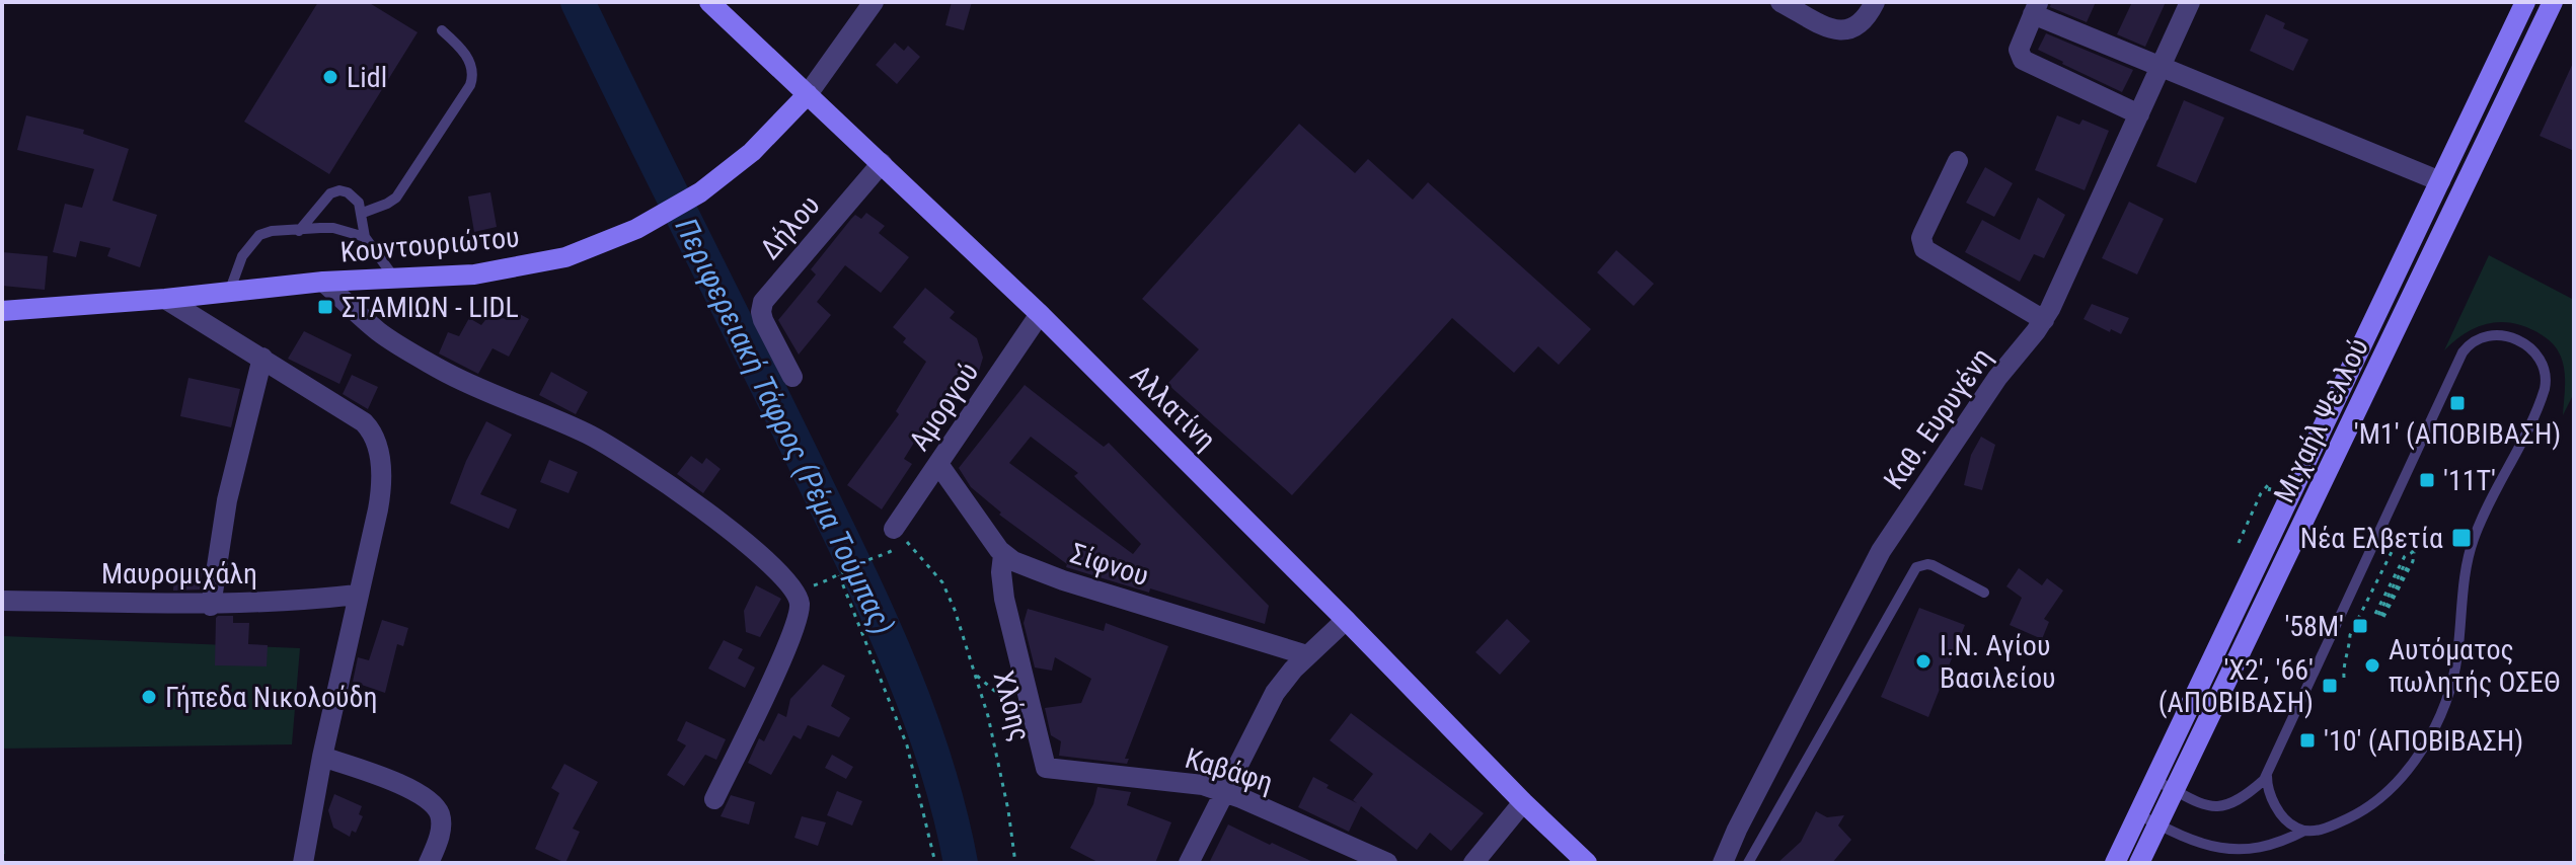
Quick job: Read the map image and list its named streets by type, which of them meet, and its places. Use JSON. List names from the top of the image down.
{
  "streets": {
    "main road": ["Κουντουριώτου", "Αλλατίνη", "Μιχαήλ Ψελλού"],
    "street": [
      "Δήλου",
      "Αμοργού",
      "Καθ. Ευρυγένη",
      "Σίφνου",
      "Μαυρομιχάλη",
      "Χλόης",
      "Καβάφη"
    ]
  },
  "crossings": [
    ["Δήλου", "Αλλατίνη"],
    ["Κουντουριώτου", "Αλλατίνη"],
    ["Αμοργού", "Αλλατίνη"],
    ["Αμοργού", "Σίφνου"],
    ["Αμοργού", "Χλόης"],
    ["Σίφνου", "Χλόης"],
    ["Χλόης", "Καβάφη"]
  ],
  "water": ["Περιφερειακή Τάφρος (Ρέμα Τούμπας)"],
  "places": {
    "other": [
      "Lidl",
      "Ι.Ν. Αγίου Βασιλείου",
      "Αυτόματος πωλητής ΟΣΕΘ",
      "Γήπεδα Νικολούδη"
    ],
    "transit": [
      "ΣΤΑΜΙΩΝ - LIDL",
      "'Μ1' (ΑΠΟΒΙΒΑΣΗ)",
      "'11Τ'",
      "Νέα Ελβετία",
      "'58Μ'",
      "'Χ2', '66' (ΑΠΟΒΙΒΑΣΗ)",
      "'10' (ΑΠΟΒΙΒΑΣΗ)"
    ]
  }
}
